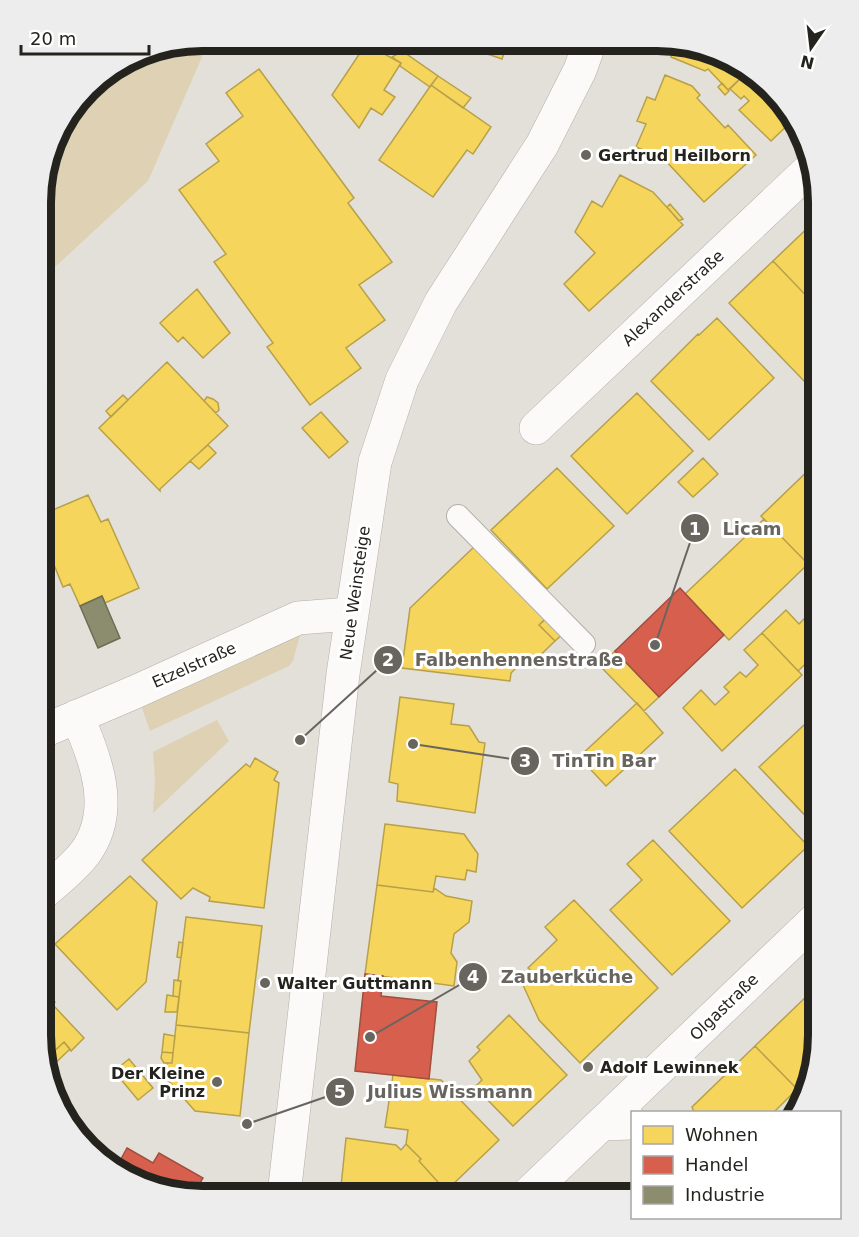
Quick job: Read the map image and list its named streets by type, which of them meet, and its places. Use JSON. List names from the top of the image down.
{
  "streets": {
    "street": [
      "Alexanderstraße",
      "Neue Weinsteige",
      "Etzelstraße",
      "Olgastraße"
    ]
  },
  "crossings": [
    ["Neue Weinsteige", "Etzelstraße"]
  ],
  "places": [
    "Gertrud Heilborn",
    "Licam",
    "Falbenhennenstraße",
    "TinTin Bar",
    "Walter Guttmann",
    "Zauberküche",
    "Adolf Lewinnek",
    "Der Kleine Prinz",
    "Julius Wissmann"
  ],
  "legend": ["Wohnen", "Handel", "Industrie"],
  "scale_bar": "20 m",
  "north": "bottom"
}
